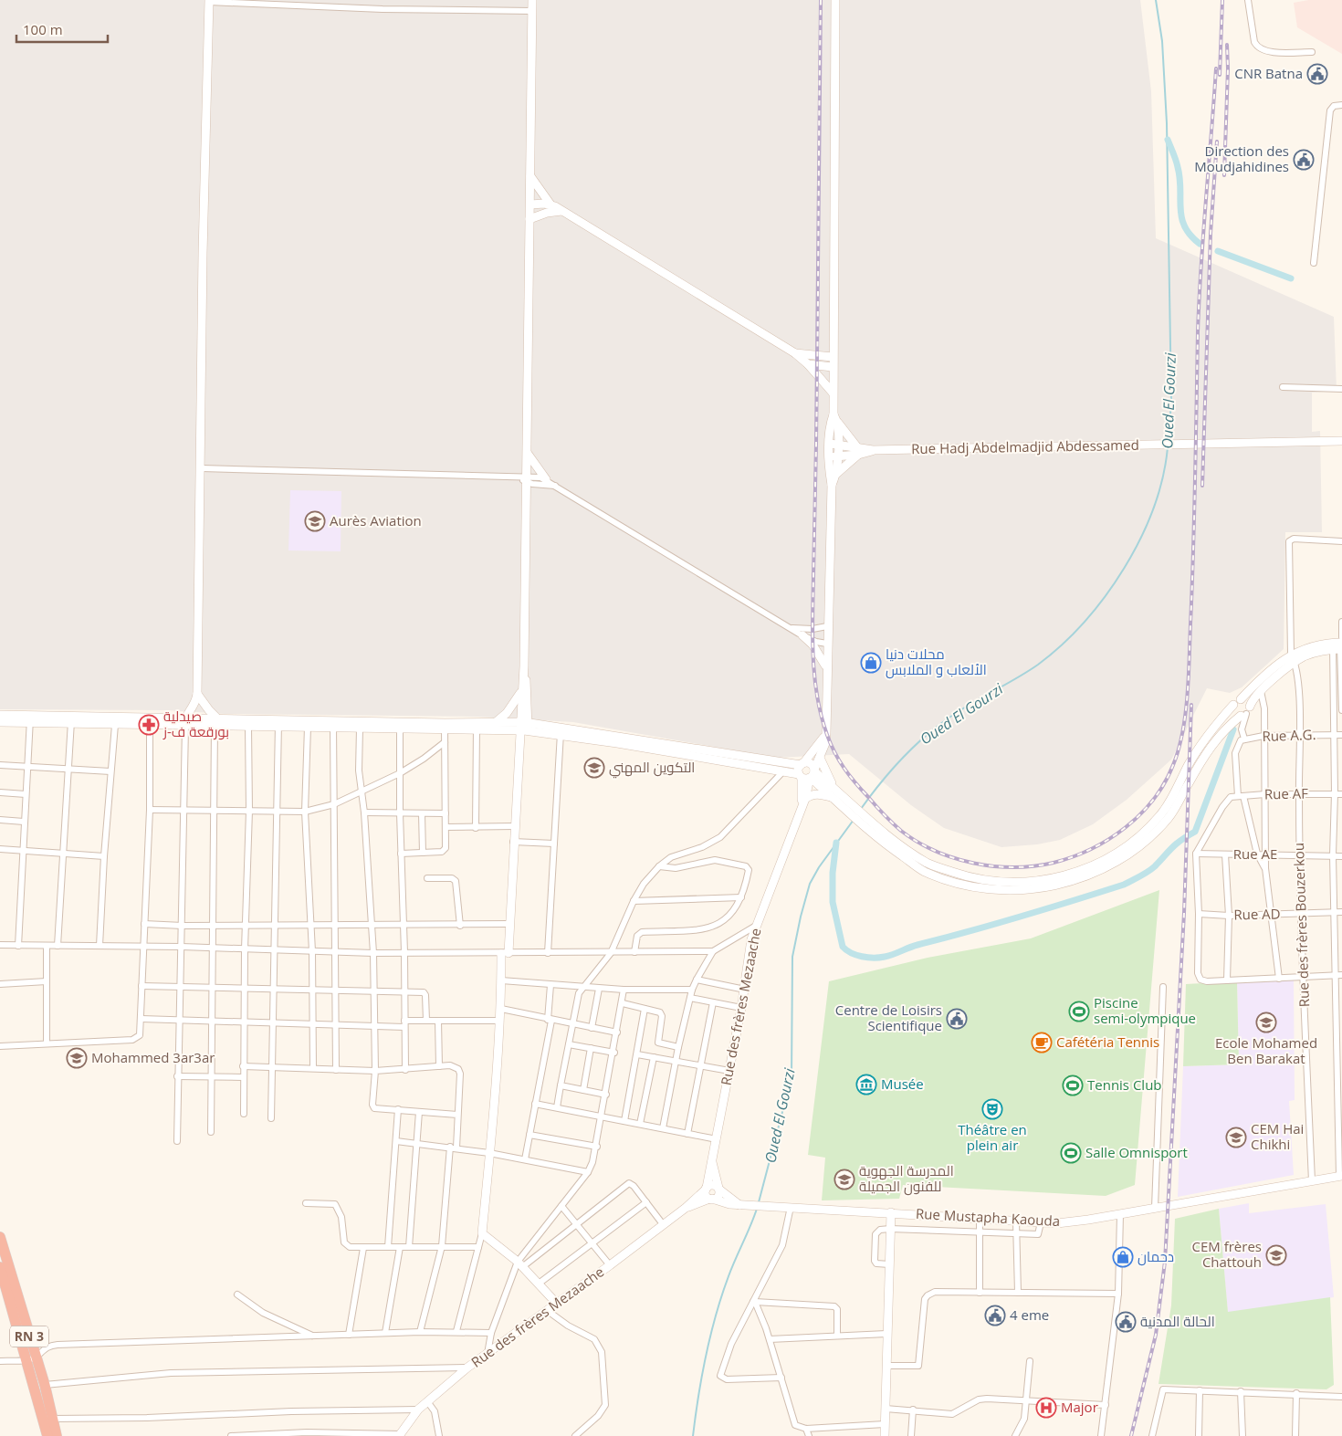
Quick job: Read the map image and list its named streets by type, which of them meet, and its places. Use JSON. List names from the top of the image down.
{
  "streets": {
    "highway": ["RN 3"],
    "main road": ["Rue Hadj Abdelmadjid Abdessamed", "Rue des frères Mezaache", "Rue Mustapha Kaouda"],
    "street": [
      "Rue A.G.",
      "Rue AF",
      "Rue AE",
      "Rue AD",
      "Rue des frères Bouzerkou"
    ]
  },
  "crossings": [
    ["Rue A.G.", "Rue AF"],
    ["Rue A.G.", "Rue des frères Bouzerkou"],
    ["Rue AF", "Rue AE"],
    ["Rue AF", "Rue des frères Bouzerkou"],
    ["Rue AE", "Rue des frères Bouzerkou"],
    ["Rue AD", "Rue des frères Bouzerkou"],
    ["Rue des frères Bouzerkou", "Rue Mustapha Kaouda"],
    ["Rue des frères Mezaache", "Rue Mustapha Kaouda"]
  ],
  "water": ["Oued El Gourzi"],
  "places": {
    "public building": [
      "CNR Batna",
      "Direction des Moudjahidines",
      "Centre de Loisirs Scientifique",
      "4 eme",
      "الحالة المدنية"
    ],
    "school or university": [
      "Aurès Aviation",
      "التكوين المهني",
      "Ecole Mohamed Ben Barakat",
      "Mohammed 3ar3ar",
      "CEM Hai Chikhi",
      "المدرسة الجهوية للفنون الجميلة",
      "CEM frères Chattouh"
    ],
    "shop": ["محلات دنيا الألعاب و الملابس", "دحمان"],
    "pharmacy": ["صيدلية بورقعة ف-ز"],
    "sports": ["Piscine semi-olympique", "Tennis Club", "Salle Omnisport"],
    "cafe": ["Cafétéria Tennis"],
    "museum": ["Musée"],
    "theatre": ["Théâtre en plein air"],
    "hospital": ["Major"]
  },
  "scale_bar": "100 m"
}
